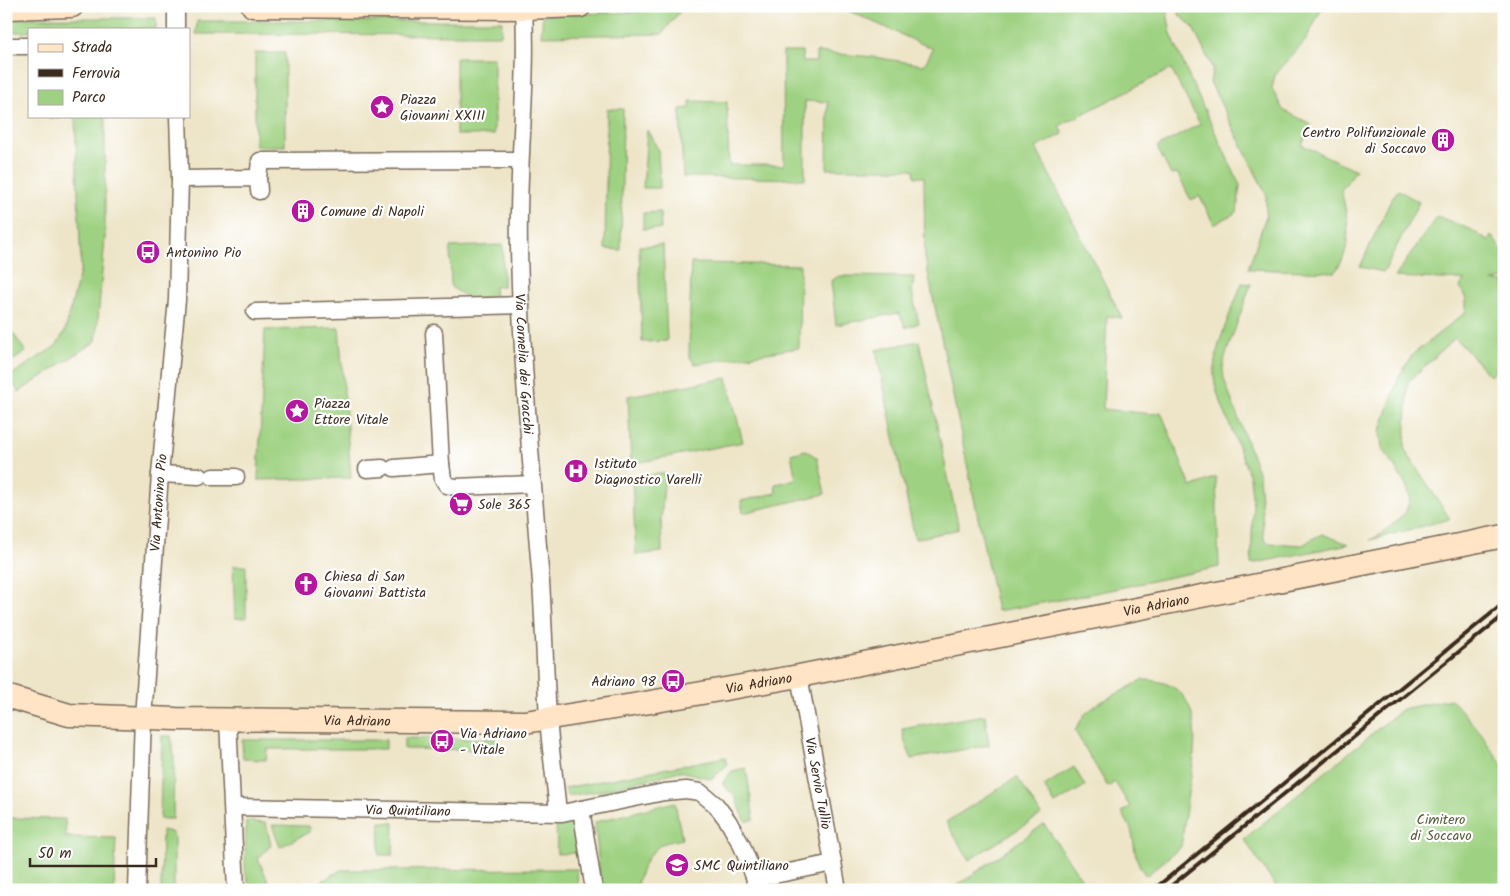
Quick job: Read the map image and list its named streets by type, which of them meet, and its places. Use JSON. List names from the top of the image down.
{
  "streets": {
    "street": [
      "Via Cornelia dei Gracchi",
      "Via Antonino Pio",
      "Via Adriano",
      "Via Servio Tullio",
      "Via Quintiliano"
    ]
  },
  "crossings": [
    ["Via Cornelia dei Gracchi", "Via Adriano"],
    ["Via Cornelia dei Gracchi", "Via Quintiliano"],
    ["Via Antonino Pio", "Via Adriano"],
    ["Via Adriano", "Via Servio Tullio"],
    ["Via Servio Tullio", "Via Quintiliano"]
  ],
  "parks": ["Cimitero di Soccavo"],
  "places": {
    "place": ["Piazza Giovanni XXIII", "Piazza Ettore Vitale"],
    "building": ["Centro Polifunzionale di Soccavo", "Comune di Napoli"],
    "bus stop": ["Antonino Pio", "Adriano 98", "Via Adriano - Vitale"],
    "hospital": ["Istituto Diagnostico Varelli"],
    "supermarket": ["Sole 365"],
    "church": ["Chiesa di San Giovanni Battista"],
    "school or university": ["SMC Quintiliano"]
  },
  "legend": ["Strada", "Ferrovia", "Parco"],
  "scale_bar": "50 m"
}
